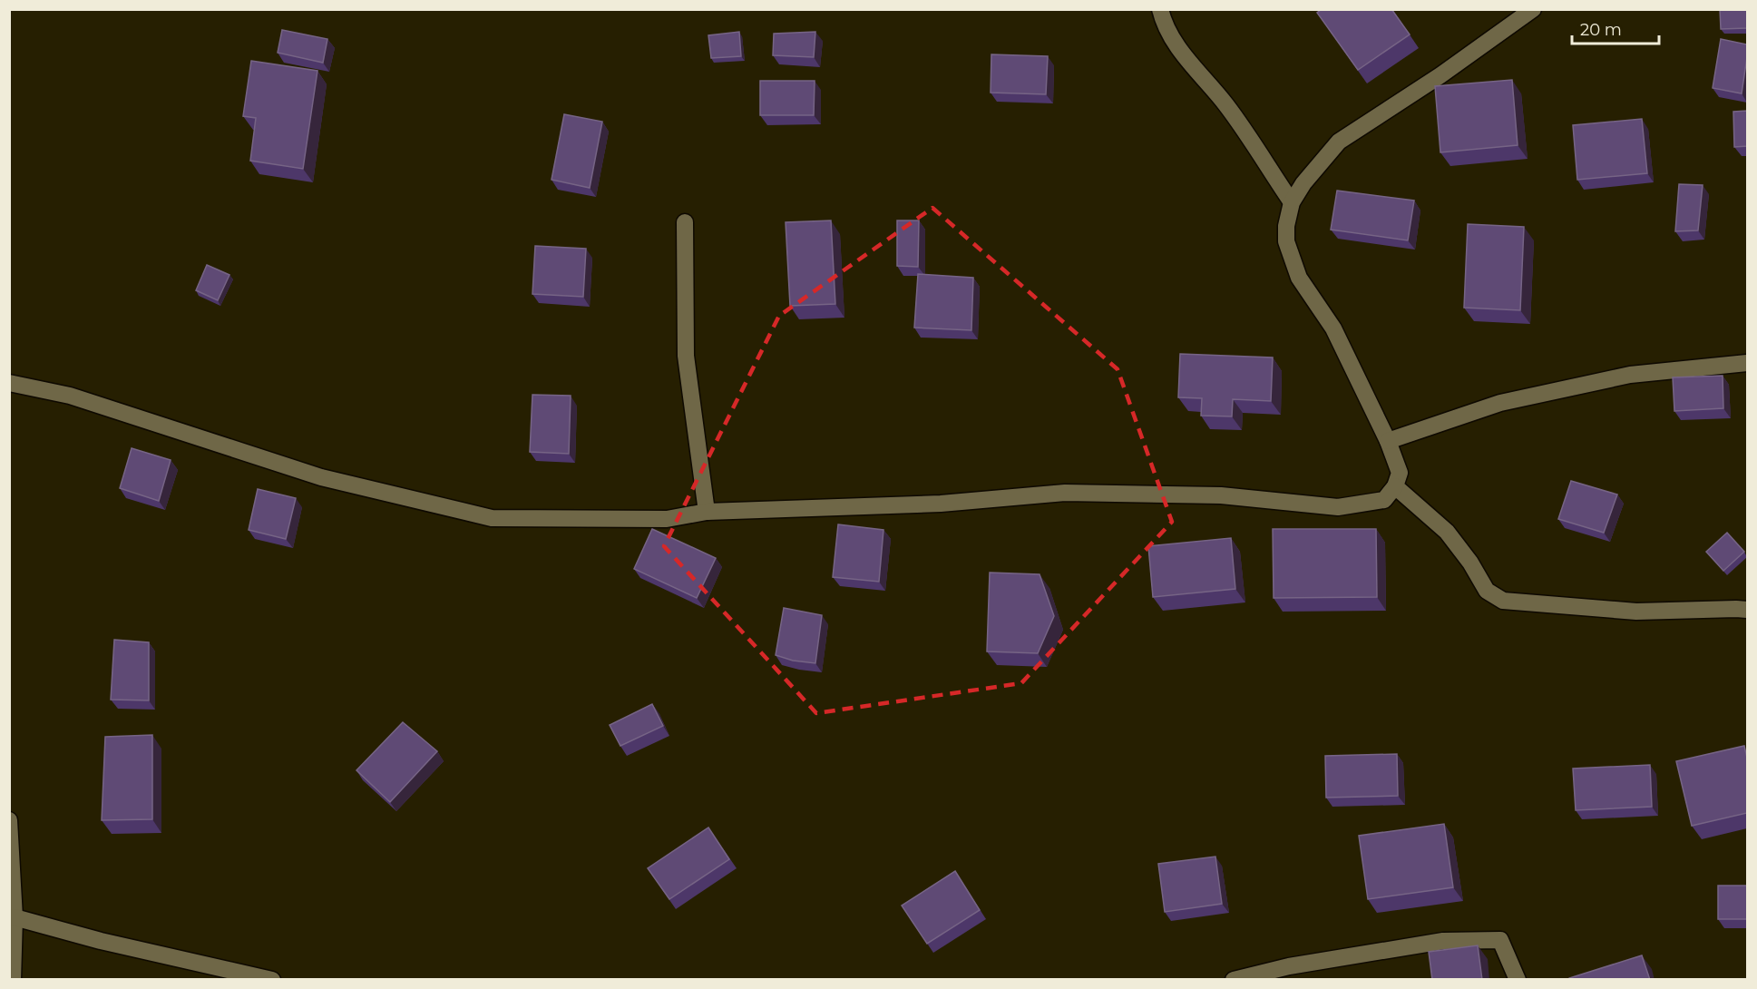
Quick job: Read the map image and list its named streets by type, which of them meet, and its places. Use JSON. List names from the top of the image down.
{
  "scale_bar": "20 m"
}
